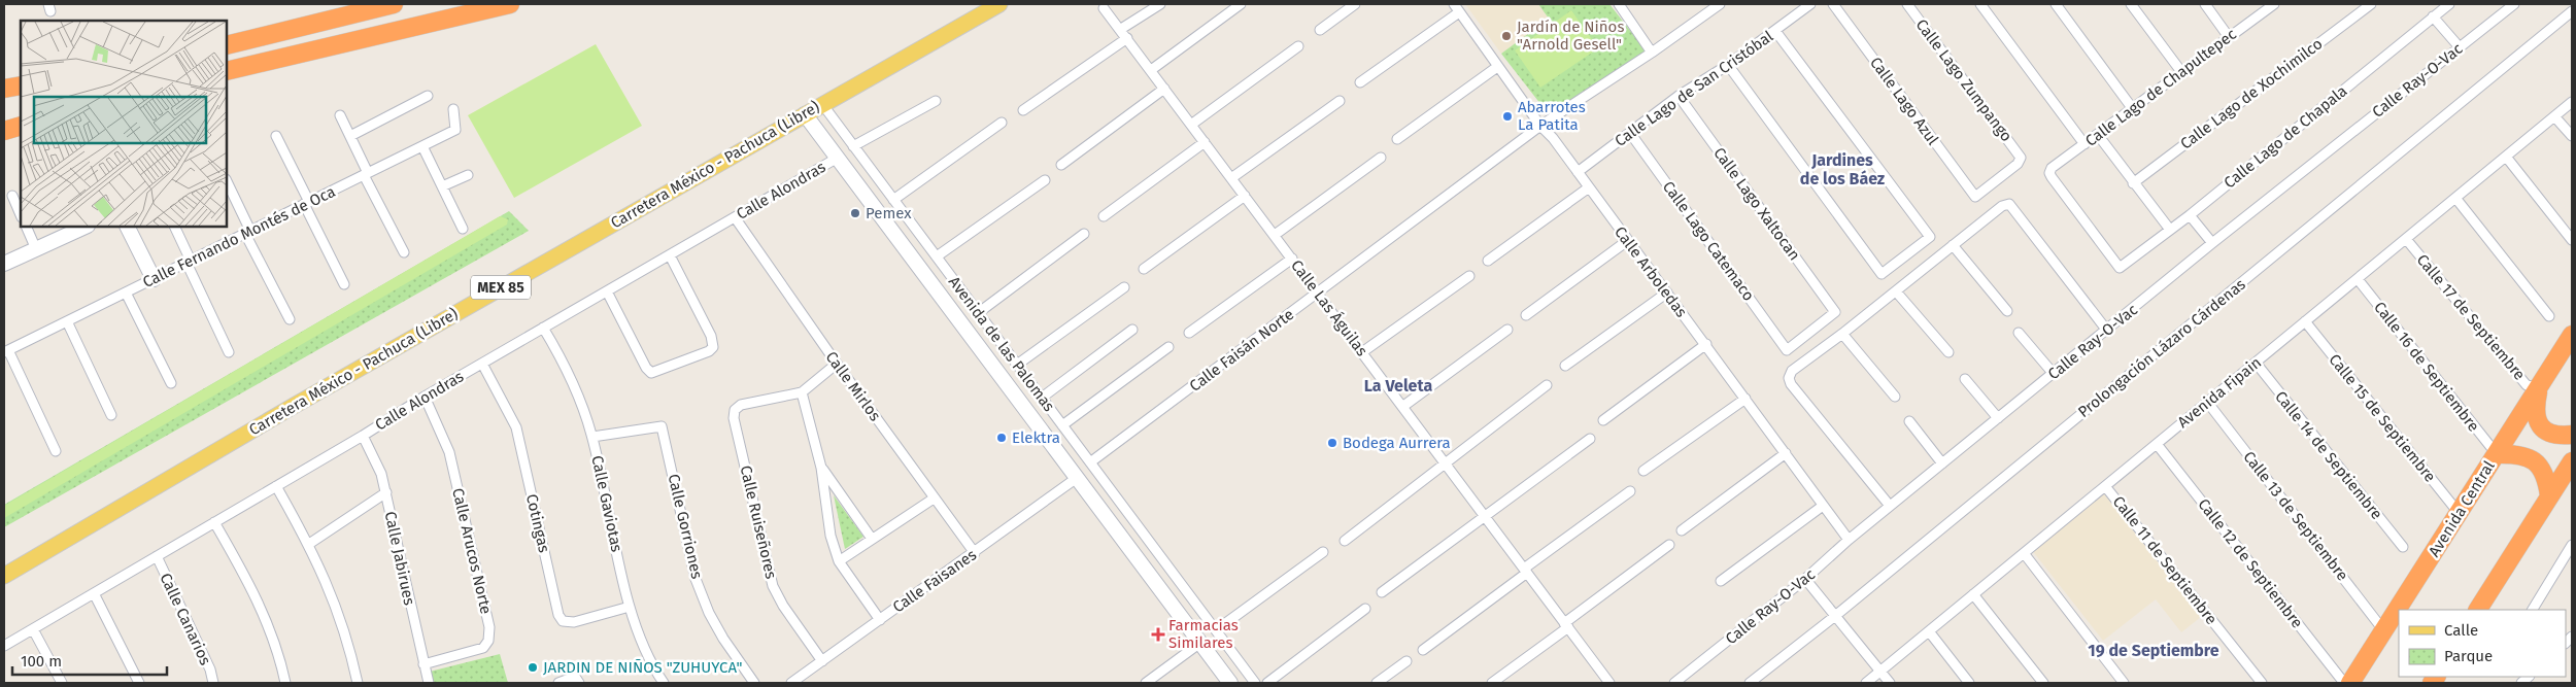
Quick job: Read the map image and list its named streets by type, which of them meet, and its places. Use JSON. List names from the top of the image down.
{
  "streets": {
    "highway": ["Avenida Central"],
    "main road": ["Carretera México - Pachuca (Libre)", "MEX 85", "Avenida de las Palomas"],
    "street": [
      "Calle Lago Zumpango",
      "Calle Ray-O-Vac",
      "Calle Lago de Chapultepec",
      "Calle Lago de San Cristóbal",
      "Calle Lago de Xochimilco",
      "Calle Lago Azul",
      "Calle Lago de Chapala",
      "Calle Alondras",
      "Calle Lago Xaltocan",
      "Calle Fernando Montés de Oca",
      "Calle Lago Catemaco",
      "Calle Arboledas",
      "Calle Las Águilas",
      "Calle 17 de Septiembre",
      "Prolongación Lázaro Cárdenas",
      "Calle Faisán Norte",
      "Calle 16 de Septiembre",
      "Calle Mirlos",
      "Avenida Fipain",
      "Calle 15 de Septiembre",
      "Calle 14 de Septiembre",
      "Calle Gaviotas",
      "Calle 13 de Septiembre",
      "Calle Ruiseñores",
      "Cotingas",
      "Calle Gorriones",
      "Calle Arucos Norte",
      "Calle Jabirues",
      "Calle 11 de Septiembre",
      "Calle 12 de Septiembre",
      "Calle Faisanes",
      "Calle Canarios"
    ]
  },
  "crossings": [
    ["Calle Lago Zumpango", "Calle Lago Azul"],
    ["Calle Ray-O-Vac", "Calle Arboledas"],
    ["Calle Lago de Chapultepec", "Calle Lago de Chapala"],
    ["Calle Lago de San Cristóbal", "Calle Lago Xaltocan"],
    ["Calle Lago de San Cristóbal", "Calle Lago Catemaco"],
    ["Calle Lago de San Cristóbal", "Calle Arboledas"],
    ["Carretera México - Pachuca (Libre)", "Avenida de las Palomas"],
    ["Calle Alondras", "Avenida de las Palomas"],
    ["Calle Alondras", "Calle Mirlos"],
    ["Calle Alondras", "Calle Gaviotas"],
    ["Calle Alondras", "Cotingas"],
    ["Calle Alondras", "Calle Arucos Norte"],
    ["Calle Alondras", "Calle Jabirues"],
    ["Calle Alondras", "Calle Canarios"],
    ["Calle Lago Xaltocan", "Calle Lago Catemaco"],
    ["Calle Arboledas", "Calle Faisán Norte"],
    ["Calle Las Águilas", "Calle Faisán Norte"],
    ["Calle 17 de Septiembre", "Avenida Fipain"],
    ["Calle 17 de Septiembre", "Avenida Central"],
    ["Avenida de las Palomas", "Calle Faisán Norte"],
    ["Avenida de las Palomas", "Calle Faisanes"],
    ["Calle 16 de Septiembre", "Avenida Fipain"],
    ["Calle 16 de Septiembre", "Avenida Central"],
    ["Calle Mirlos", "Calle Faisanes"],
    ["Avenida Fipain", "Calle 15 de Septiembre"],
    ["Avenida Fipain", "Calle 14 de Septiembre"],
    ["Avenida Fipain", "Calle 13 de Septiembre"],
    ["Avenida Fipain", "Calle 11 de Septiembre"],
    ["Avenida Fipain", "Calle 12 de Septiembre"],
    ["Calle 15 de Septiembre", "Avenida Central"],
    ["Calle Gaviotas", "Cotingas"],
    ["Calle Gaviotas", "Calle Gorriones"],
    ["Avenida Central", "Calle 13 de Septiembre"],
    ["Calle Ruiseñores", "Calle Faisanes"],
    ["Calle Arucos Norte", "Calle Jabirues"]
  ],
  "districts": ["Jardines de los Báez", "La Veleta", "19 de Septiembre"],
  "places": {
    "other": [
      "Jardín de Niños \"Arnold Gesell\"",
      "Abarrotes La Patita",
      "Pemex",
      "Elektra",
      "Bodega Aurrera",
      "JARDIN DE NIÑOS \"ZUHUYCA\""
    ],
    "health": ["Farmacias Similares"]
  },
  "legend": ["Calle", "Parque"],
  "scale_bar": "100 m"
}
